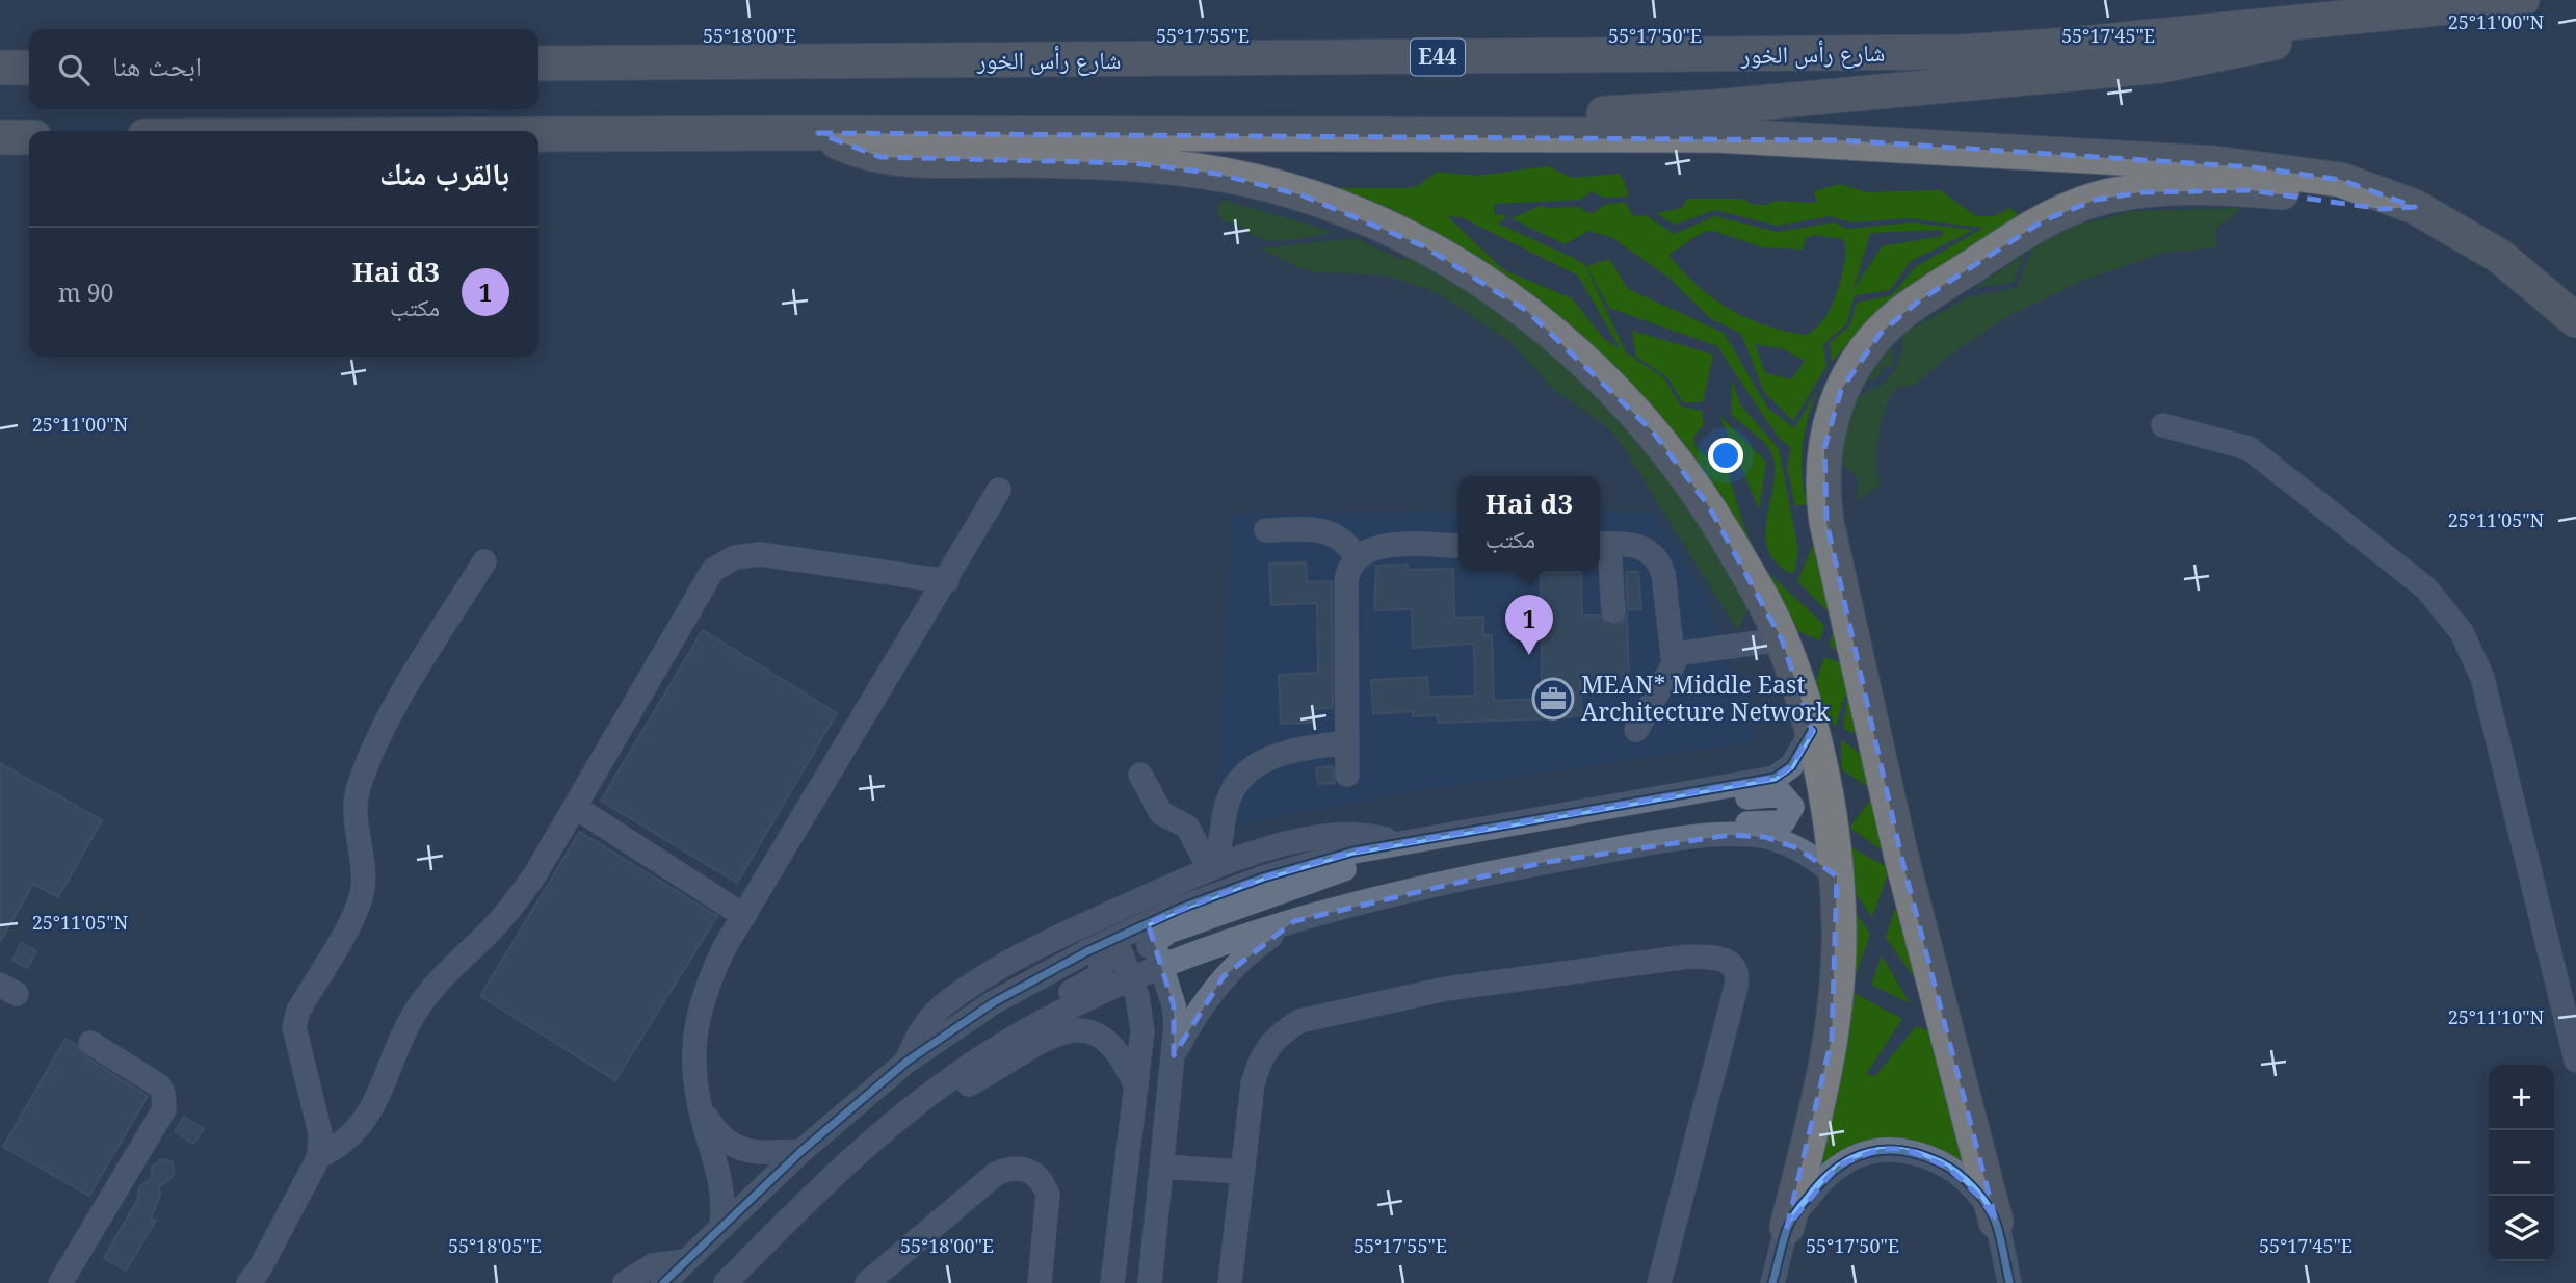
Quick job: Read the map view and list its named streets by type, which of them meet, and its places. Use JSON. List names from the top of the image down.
{
  "streets": {
    "highway": ["شارع رأس الخور", "E44"]
  },
  "places": {
    "office": ["MEAN* Middle East Architecture Network"]
  },
  "page": {
    "search": "ابحث هنا",
    "heading": "بالقرب منك",
    "list": [
      {
        "mark": "1",
        "name": "Hai d3",
        "note": "مكتب",
        "value": "90 m"
      }
    ],
    "popup": ["Hai d3", "مكتب"],
    "pins": "1",
    "map_buttons": ["+", "−"]
  },
  "coordinates": [
    "25°11'00\"N",
    "55°18'00\"E",
    "55°17'55\"E",
    "55°17'45\"E",
    "55°17'50\"E",
    "25°11'05\"N",
    "25°11'10\"N",
    "55°18'05\"E"
  ]
}
